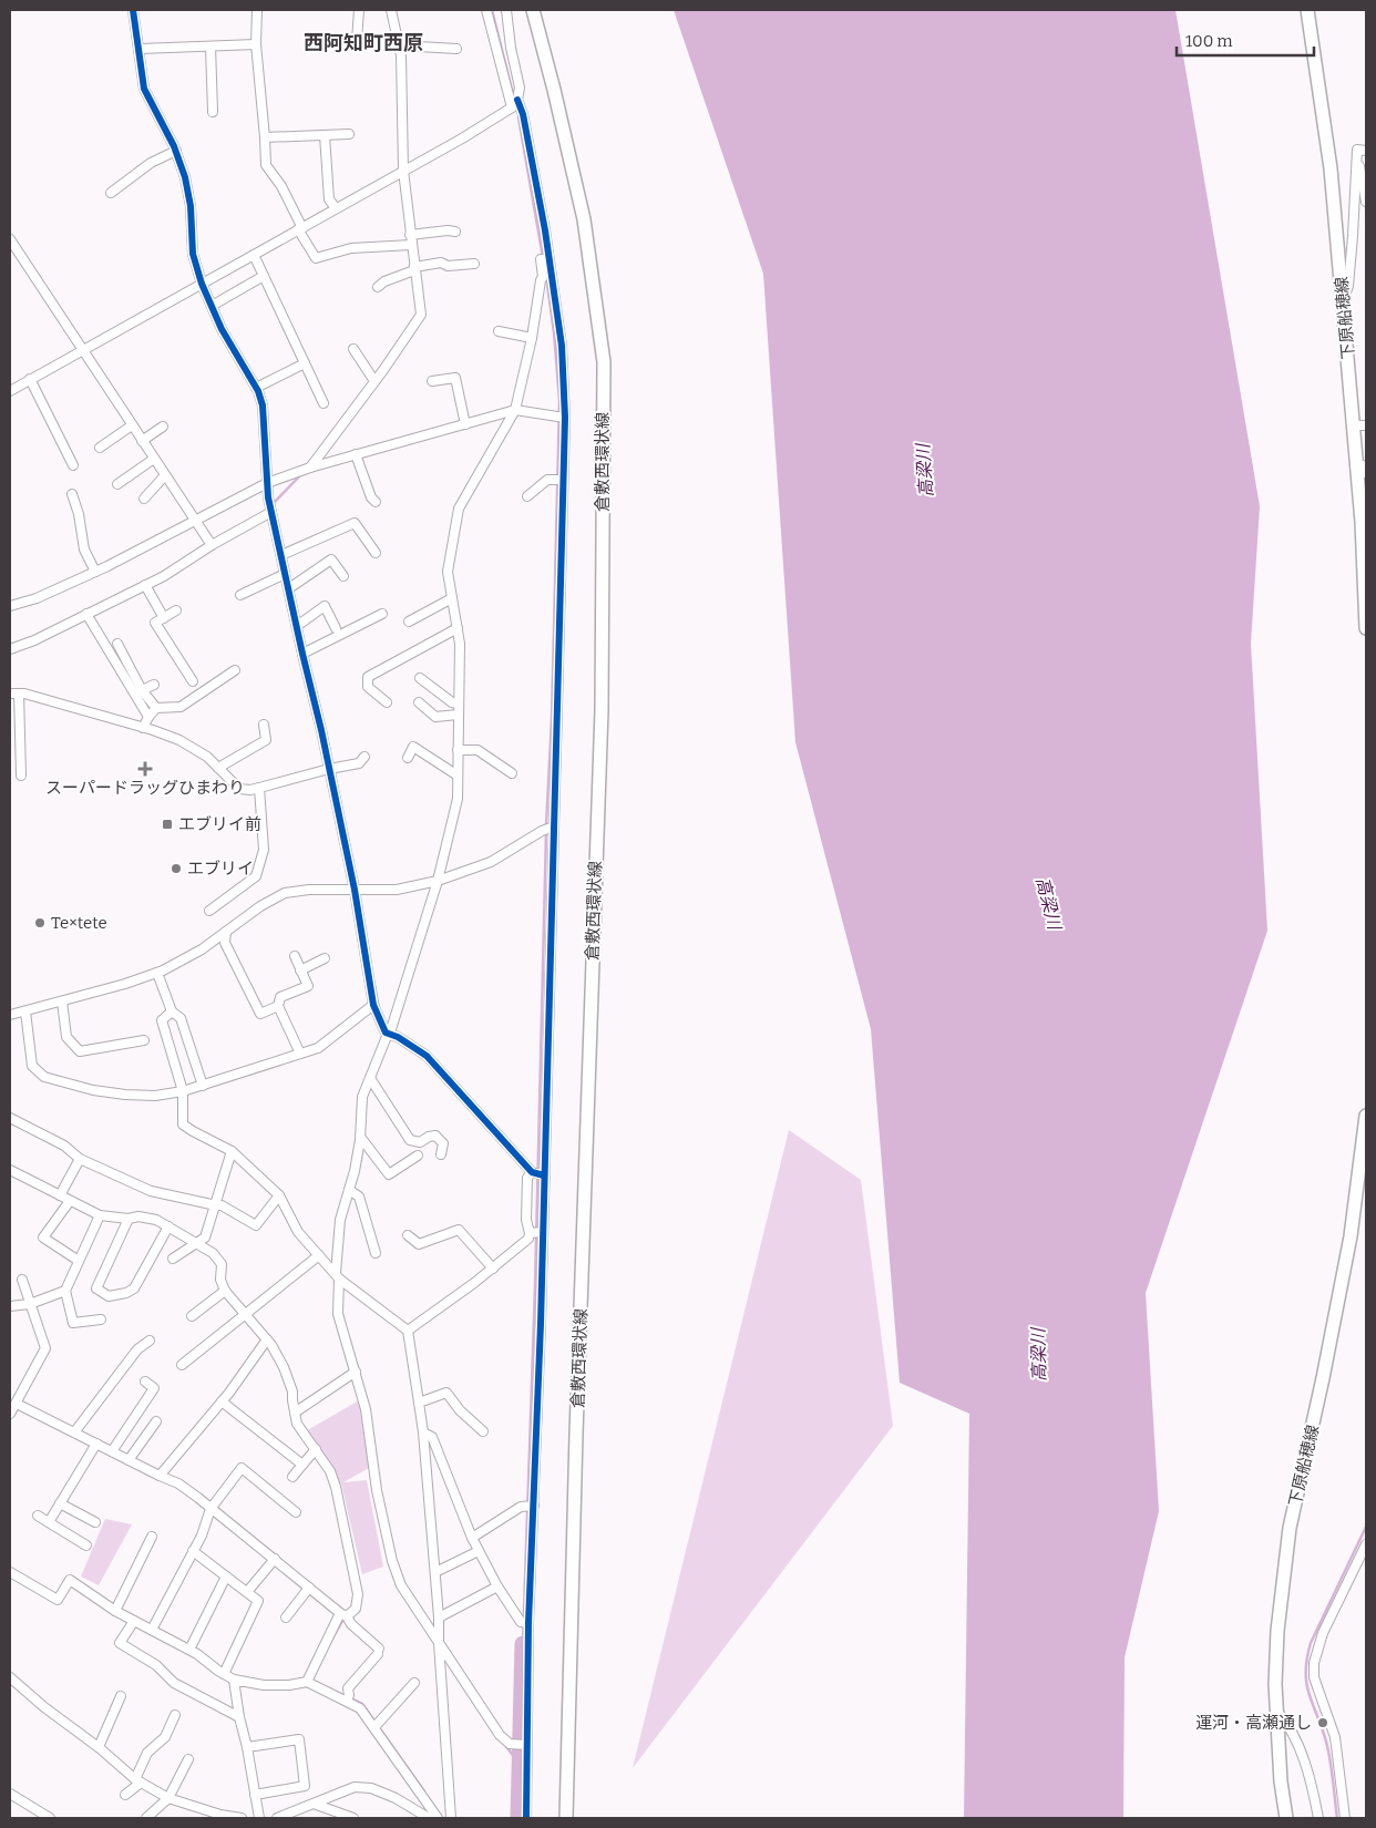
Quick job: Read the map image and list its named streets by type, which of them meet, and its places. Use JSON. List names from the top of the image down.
{
  "streets": {
    "main road": ["下原船穂線", "倉敷西環状線"]
  },
  "districts": ["西阿知町西原"],
  "water": ["高梁川"],
  "places": {
    "health": ["スーパードラッグひまわり"],
    "transit": ["エブリイ前"],
    "other": ["エブリイ", "Te×tete", "運河・高瀬通し"]
  },
  "scale_bar": "100 m"
}
